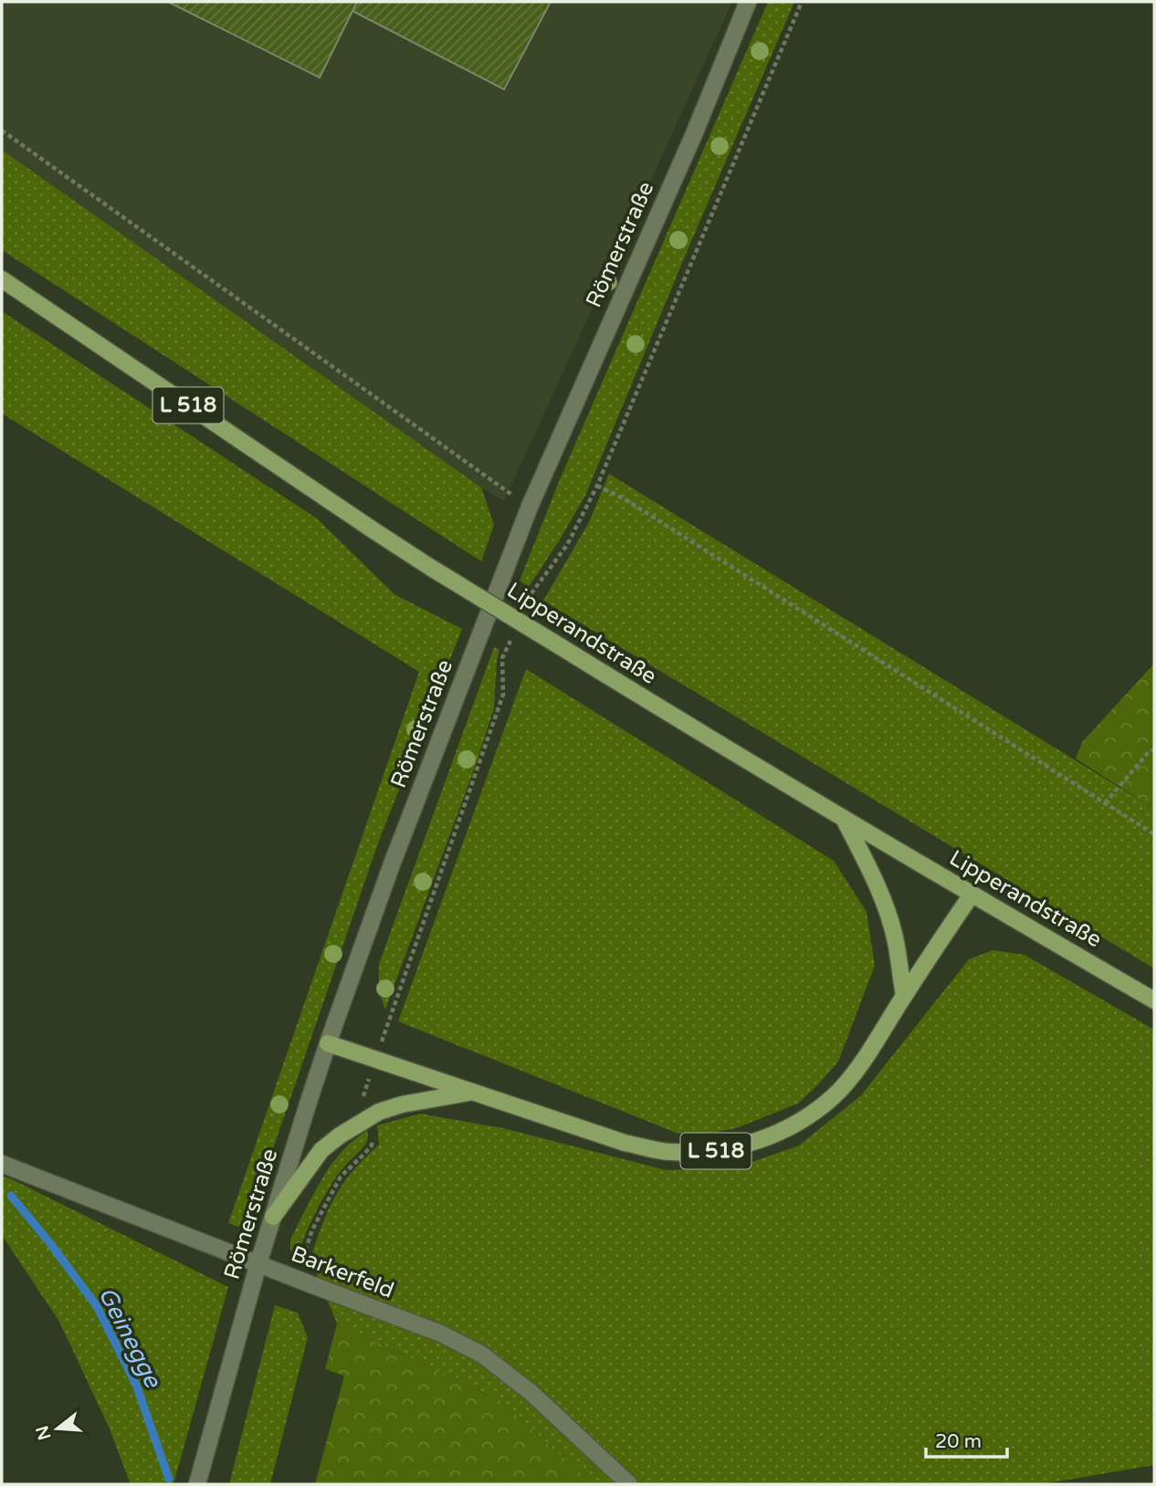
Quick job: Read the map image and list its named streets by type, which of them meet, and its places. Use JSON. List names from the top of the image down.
{
  "streets": {
    "main road": [
      "Römerstraße",
      "L 518",
      "Lipperandstraße",
      "Barkerfeld"
    ]
  },
  "crossings": [
    ["Römerstraße", "L 518"],
    ["Römerstraße", "Barkerfeld"],
    ["L 518", "Lipperandstraße"]
  ],
  "water": ["Geinegge"],
  "scale_bar": "20 m",
  "north": "left"
}
